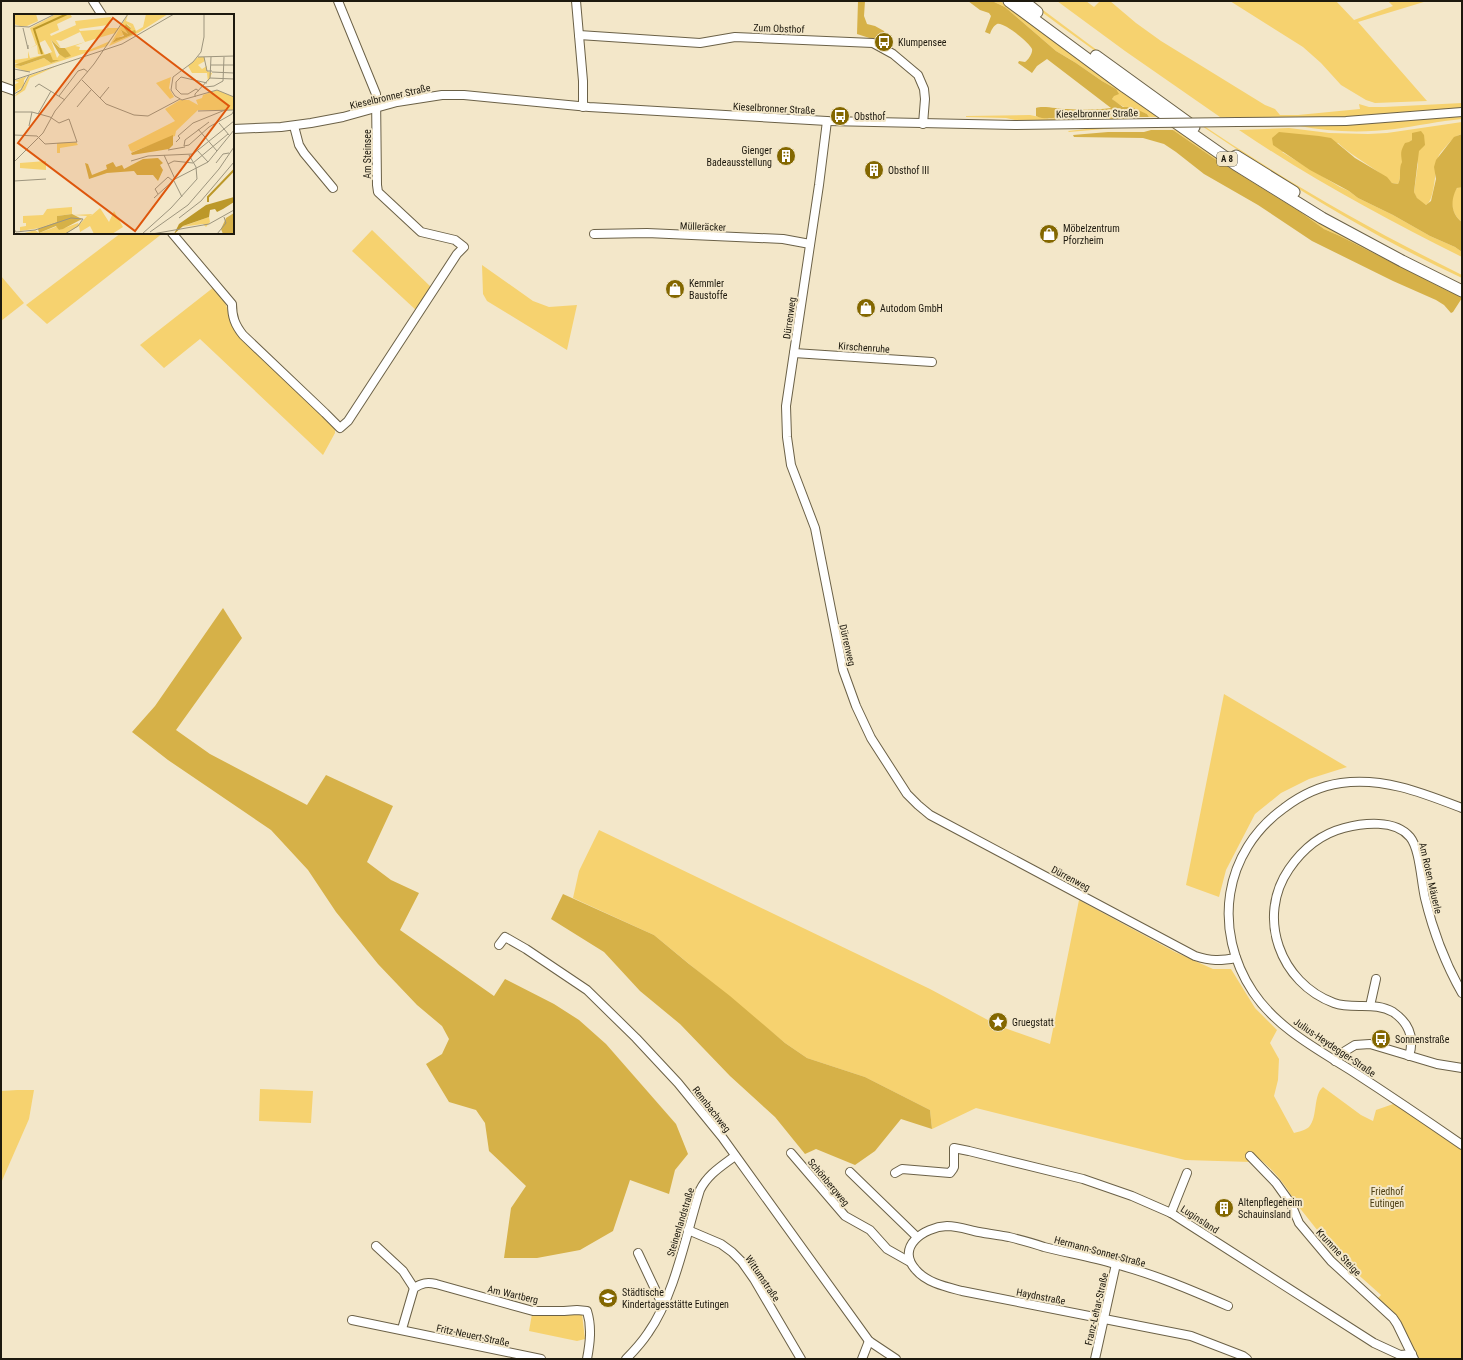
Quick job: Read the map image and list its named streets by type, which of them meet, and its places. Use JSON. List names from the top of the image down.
{
  "streets": {
    "highway": ["A 8"],
    "street": [
      "Zum Obsthof",
      "Kieselbronner Straße",
      "Am Steinsee",
      "Mülleräcker",
      "Dürrenweg",
      "Kirschenruhe",
      "Am Roten Mäuerle",
      "Julius-Heydegger-Straße",
      "Rennbachweg",
      "Schönbergweg",
      "Luginsland",
      "Steinenlandstraße",
      "Hermann-Sonnet-Straße",
      "Krumme Steige",
      "Wittumstraße",
      "Am Wartberg",
      "Haydnstraße",
      "Franz-Lehar-Straße",
      "Fritz-Neuert-Straße"
    ]
  },
  "crossings": [
    ["Zum Obsthof", "Kieselbronner Straße"],
    ["Kieselbronner Straße", "Am Steinsee"],
    ["Kieselbronner Straße", "Dürrenweg"],
    ["Mülleräcker", "Dürrenweg"],
    ["Dürrenweg", "Kirschenruhe"],
    ["Dürrenweg", "Julius-Heydegger-Straße"],
    ["Rennbachweg", "Steinenlandstraße"],
    ["Schönbergweg", "Haydnstraße"],
    ["Luginsland", "Krumme Steige"],
    ["Steinenlandstraße", "Wittumstraße"],
    ["Hermann-Sonnet-Straße", "Franz-Lehar-Straße"],
    ["Haydnstraße", "Franz-Lehar-Straße"]
  ],
  "parks": ["Friedhof Eutingen"],
  "places": {
    "bus stop": ["Klumpensee", "Obsthof", "Sonnenstraße"],
    "building": ["Gienger Badeausstellung", "Obsthof III", "Altenpflegeheim Schauinsland"],
    "shop": ["Möbelzentrum Pforzheim", "Kemmler Baustoffe", "Autodom GmbH"],
    "place": ["Gruegstatt"],
    "school or university": ["Städtische Kindertagesstätte Eutingen"]
  }
}
